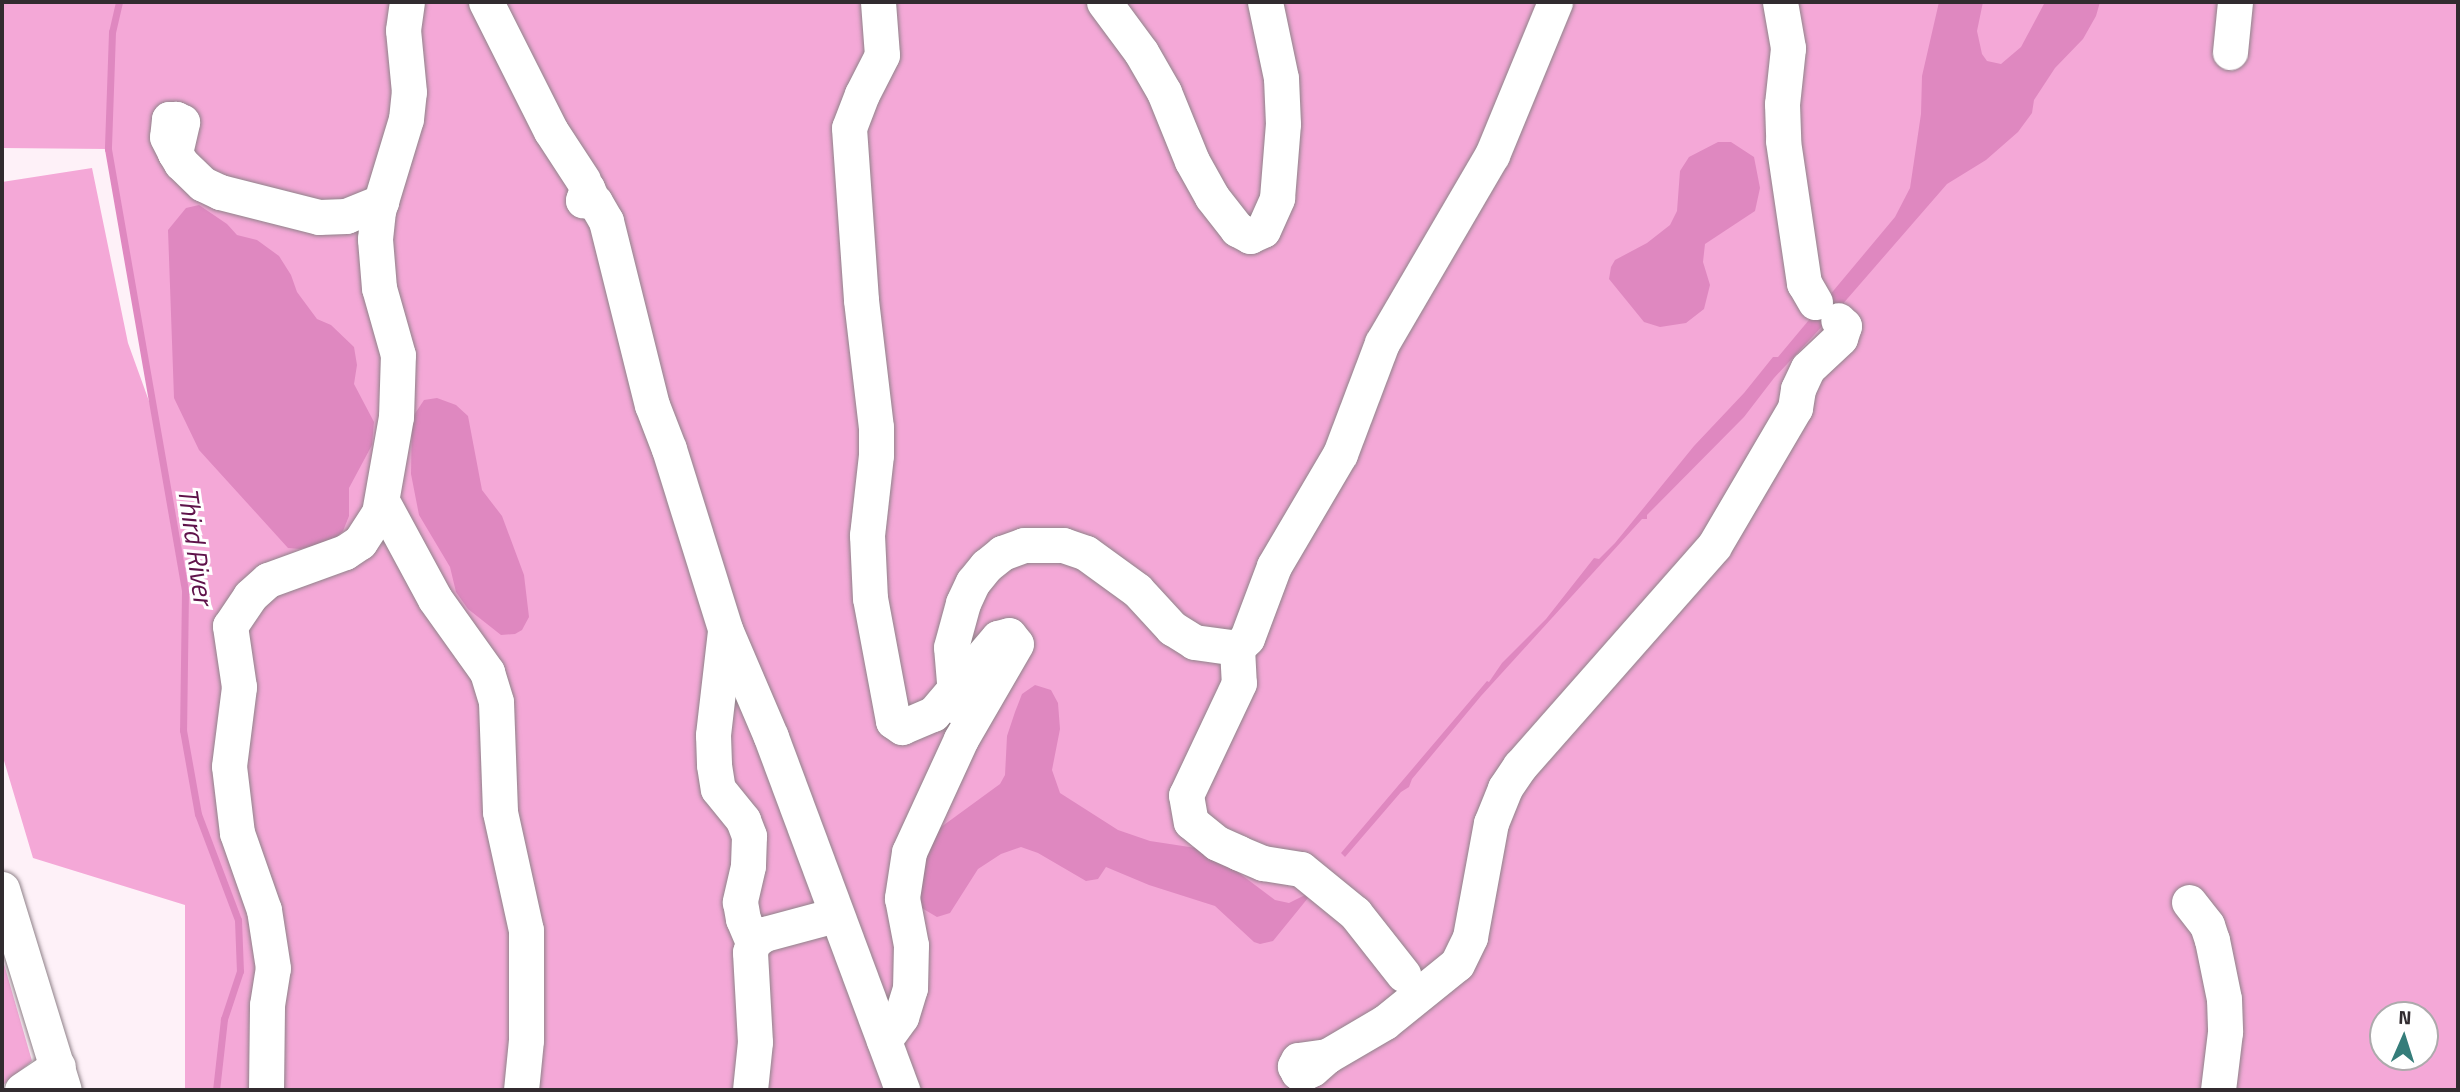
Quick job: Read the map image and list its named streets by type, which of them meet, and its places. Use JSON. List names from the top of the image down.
{
  "water": ["Third River"],
  "north": "top"
}
